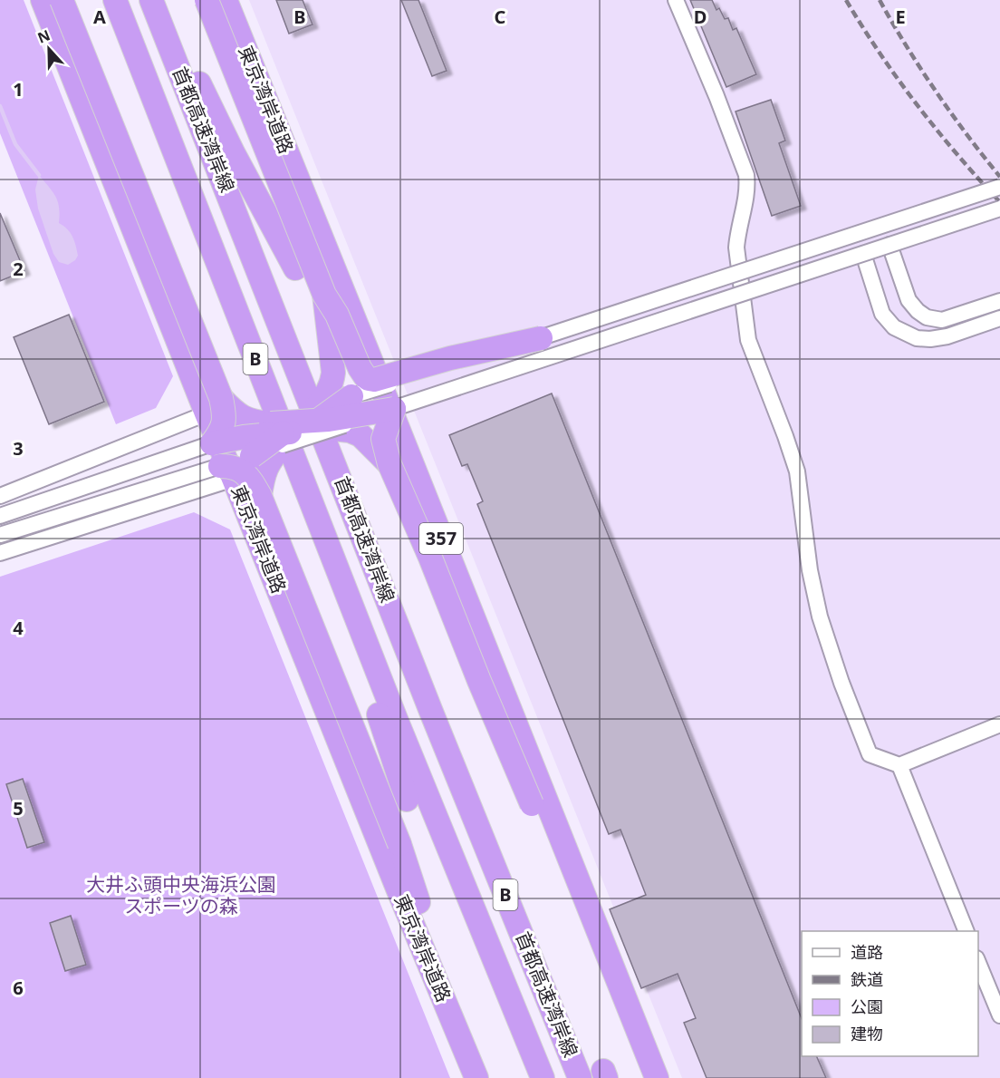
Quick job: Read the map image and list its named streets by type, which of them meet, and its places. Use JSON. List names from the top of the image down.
{
  "streets": {
    "highway": [
      "東京湾岸道路",
      "首都高速湾岸線",
      "B",
      "357"
    ]
  },
  "parks": ["大井ふ頭中央海浜公園 スポーツの森"],
  "legend": [
    "道路",
    "鉄道",
    "公園",
    "建物"
  ],
  "north": "top",
  "grid": {
    "columns": [
      "A",
      "B",
      "C",
      "D",
      "E"
    ],
    "rows": [
      "1",
      "2",
      "3",
      "4",
      "5",
      "6"
    ]
  }
}
